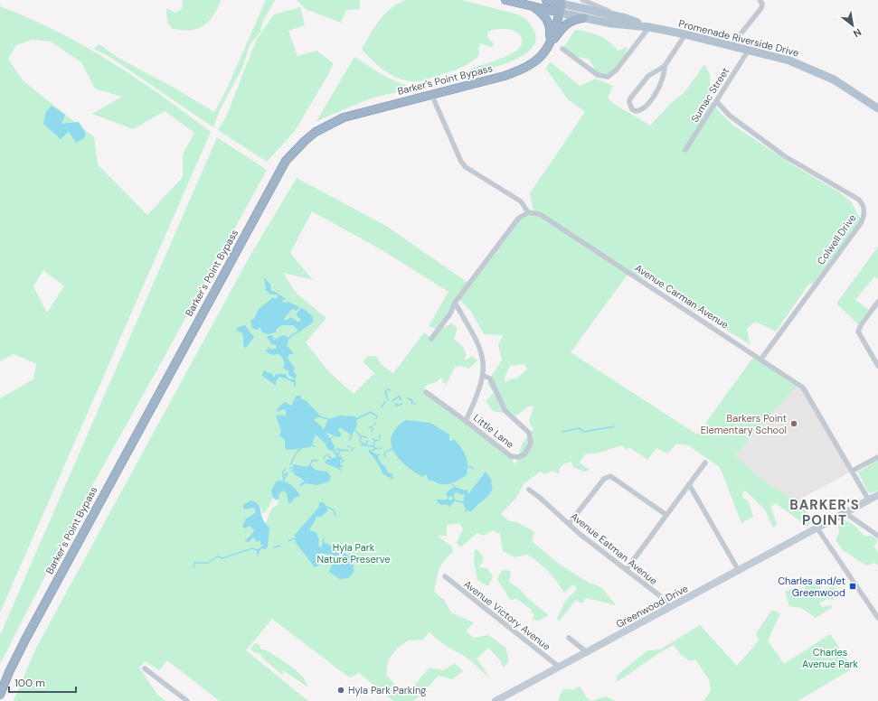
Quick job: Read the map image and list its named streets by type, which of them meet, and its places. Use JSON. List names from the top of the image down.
{
  "streets": {
    "highway": ["Promenade Riverside Drive", "Barker's Point Bypass"],
    "main road": ["Greenwood Drive"],
    "street": [
      "Sumac Street",
      "Colwell Drive",
      "Avenue Carman Avenue",
      "Little Lane",
      "Avenue Eatman Avenue",
      "Avenue Victory Avenue"
    ]
  },
  "crossings": [
    ["Promenade Riverside Drive", "Barker's Point Bypass"],
    ["Promenade Riverside Drive", "Sumac Street"],
    ["Sumac Street", "Colwell Drive"],
    ["Colwell Drive", "Avenue Carman Avenue"],
    ["Avenue Carman Avenue", "Greenwood Drive"],
    ["Avenue Eatman Avenue", "Greenwood Drive"],
    ["Greenwood Drive", "Avenue Victory Avenue"]
  ],
  "districts": ["BARKER'S POINT"],
  "parks": ["Hyla Park Nature Preserve", "Charles Avenue Park"],
  "places": {
    "other": ["Barkers Point Elementary School", "Hyla Park Parking"],
    "transit": ["Charles and/et Greenwood"]
  },
  "scale_bar": "100 m",
  "north": "bottom right"
}
